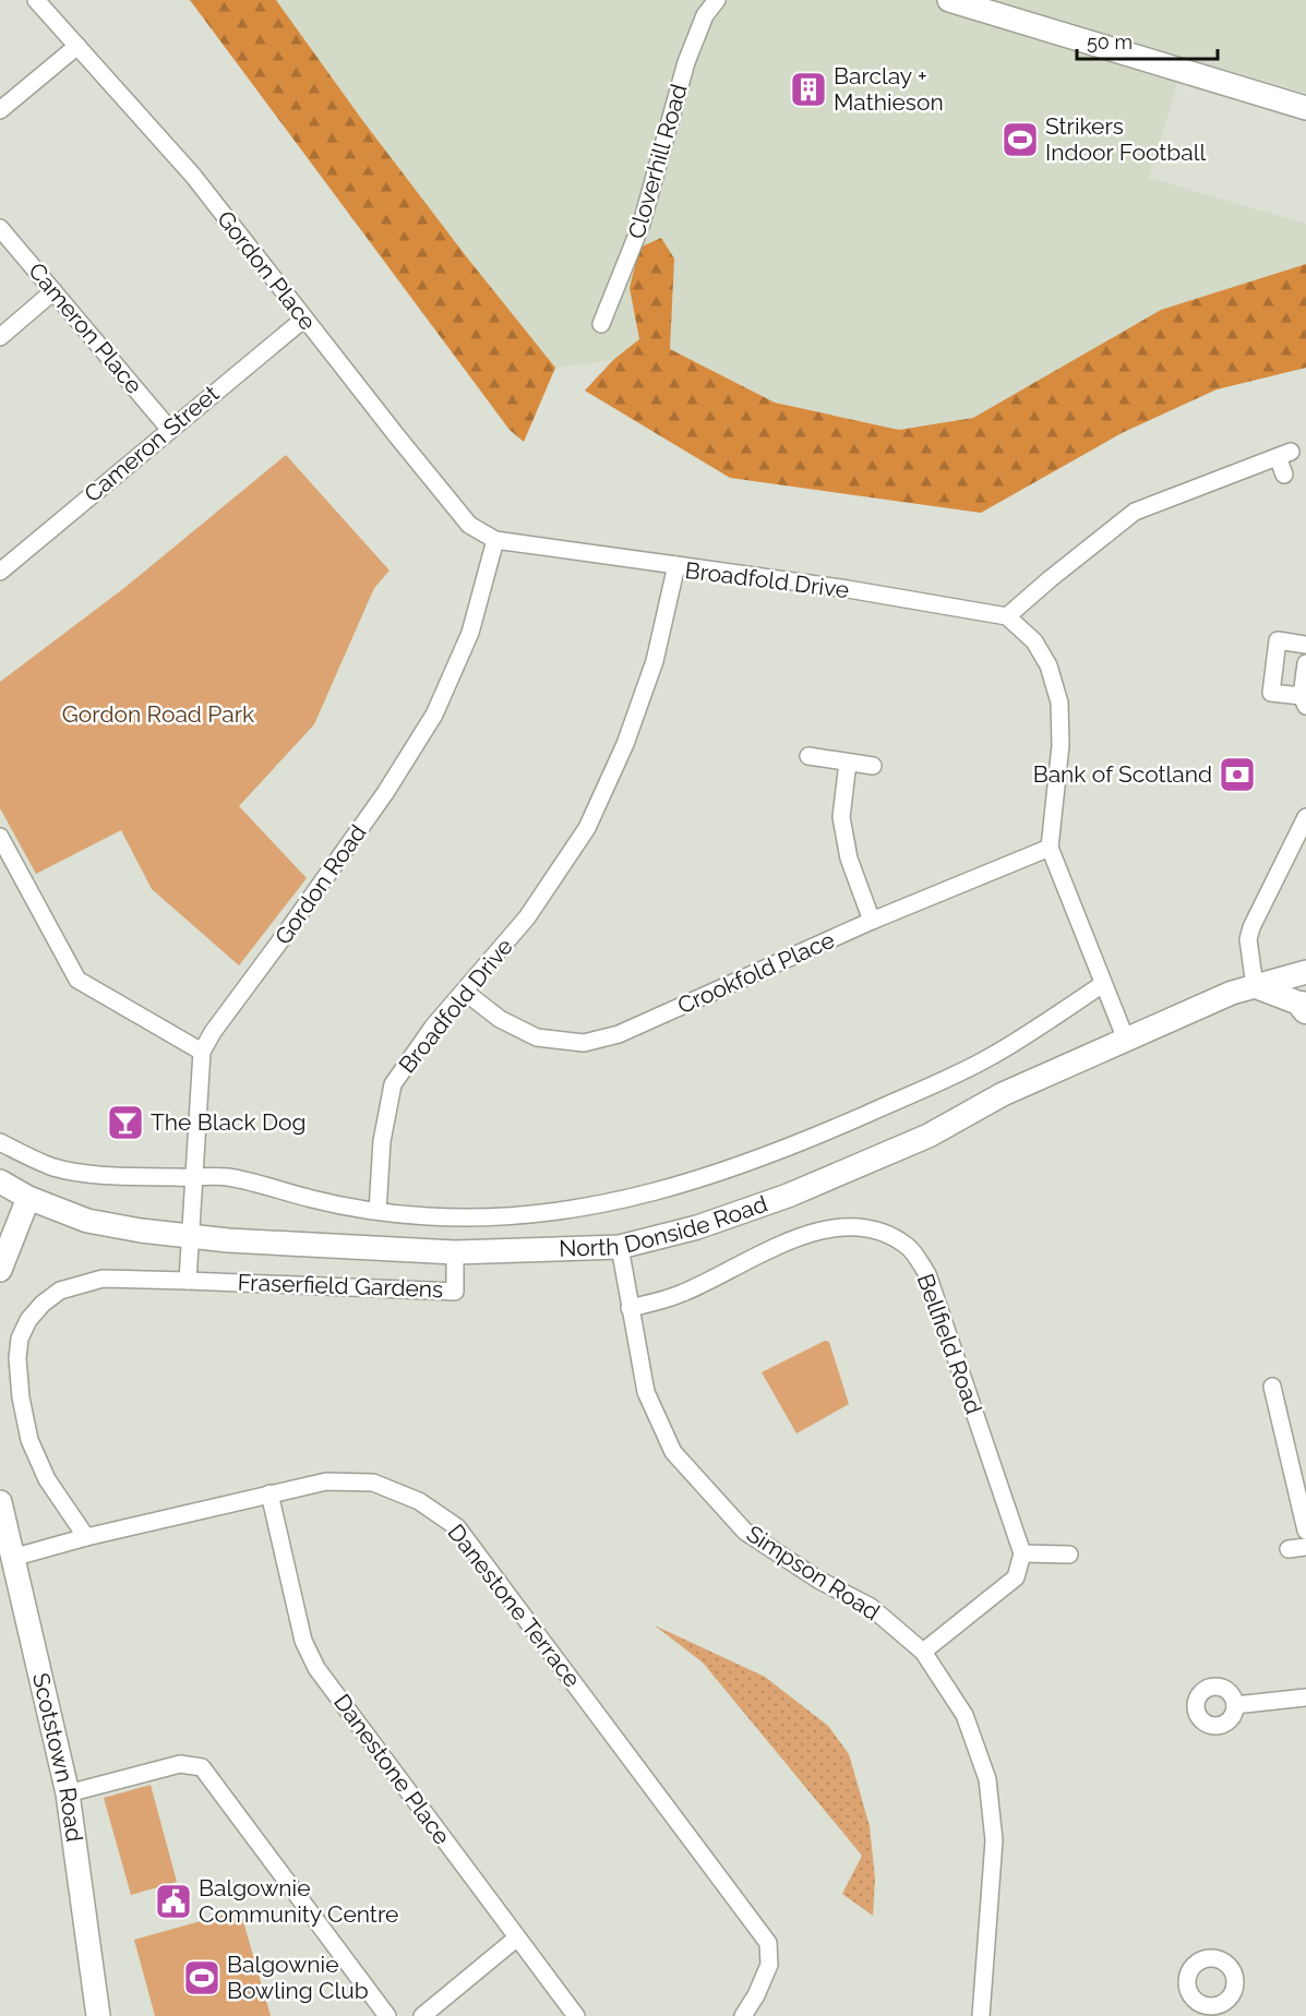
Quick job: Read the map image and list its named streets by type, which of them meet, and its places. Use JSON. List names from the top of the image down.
{
  "streets": {
    "main road": ["North Donside Road", "Scotstown Road"],
    "street": [
      "Cloverhill Road",
      "Gordon Place",
      "Cameron Place",
      "Cameron Street",
      "Broadfold Drive",
      "Gordon Road",
      "Crookfold Place",
      "Fraserfield Gardens",
      "Bellfield Road",
      "Simpson Road",
      "Danestone Terrace",
      "Danestone Place"
    ]
  },
  "crossings": [
    ["Gordon Place", "Cameron Street"],
    ["Gordon Place", "Gordon Road"],
    ["Cameron Place", "Cameron Street"],
    ["Broadfold Drive", "Crookfold Place"],
    ["Broadfold Drive", "North Donside Road"],
    ["Gordon Road", "North Donside Road"],
    ["North Donside Road", "Fraserfield Gardens"],
    ["North Donside Road", "Simpson Road"],
    ["Fraserfield Gardens", "Danestone Terrace"],
    ["Bellfield Road", "Simpson Road"],
    ["Danestone Terrace", "Scotstown Road"],
    ["Danestone Terrace", "Danestone Place"]
  ],
  "parks": ["Gordon Road Park"],
  "places": {
    "building": ["Barclay + Mathieson"],
    "sports": ["Strikers Indoor Football", "Balgownie Bowling Club"],
    "bank": ["Bank of Scotland"],
    "bar": ["The Black Dog"],
    "public building": ["Balgownie Community Centre"]
  },
  "scale_bar": "50 m"
}
